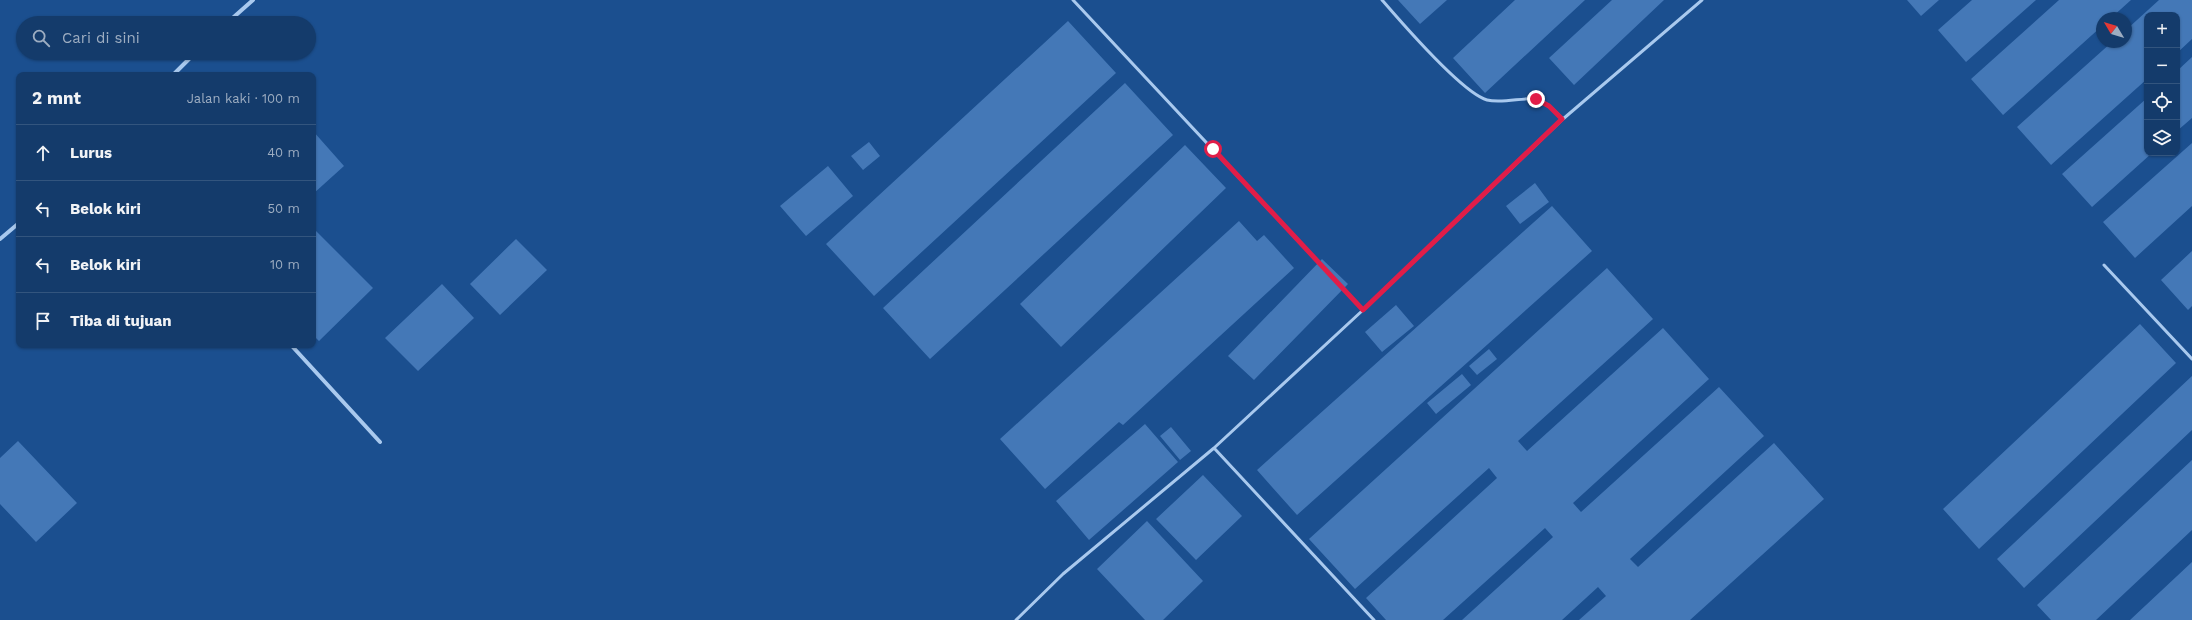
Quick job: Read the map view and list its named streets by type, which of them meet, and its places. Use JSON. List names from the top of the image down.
{
  "north": "top left",
  "page": {
    "map_buttons": ["+", "−"],
    "search": "Cari di sini",
    "heading": ["2 mnt", "Jalan kaki · 100 m"],
    "list": [
      ["Lurus", "40 m"],
      ["Belok kiri", "50 m"],
      ["Belok kiri", "10 m"],
      "Tiba di tujuan"
    ]
  }
}
